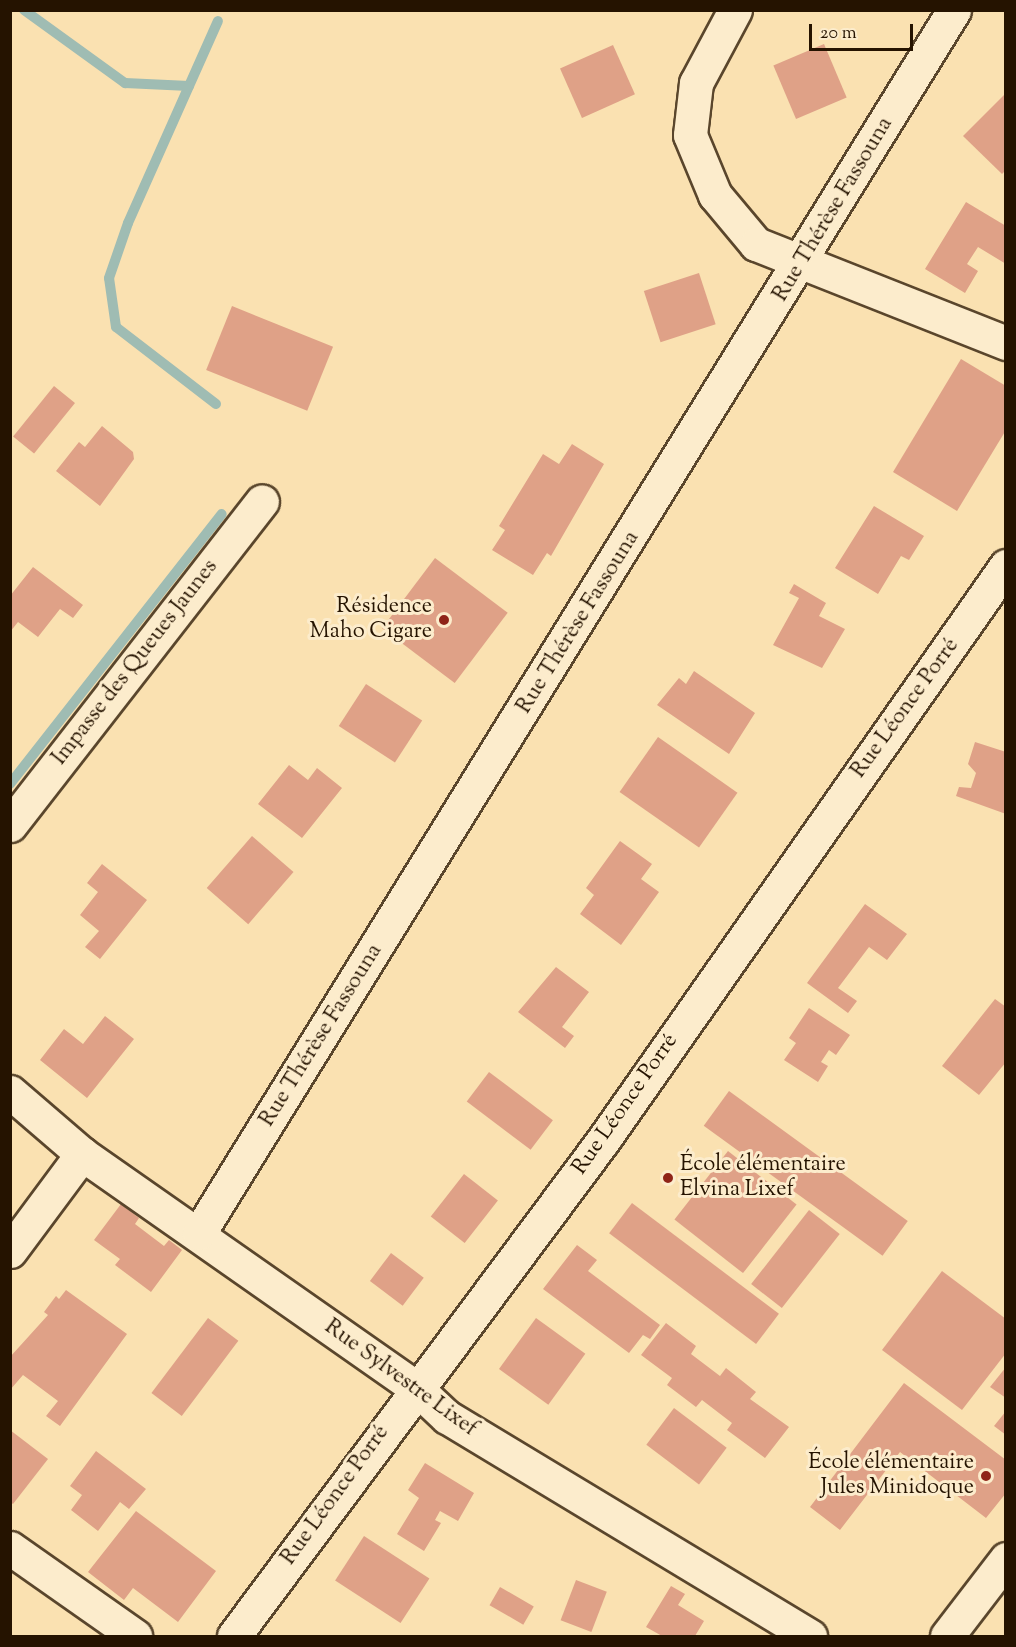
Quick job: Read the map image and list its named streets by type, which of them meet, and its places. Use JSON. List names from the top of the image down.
{
  "streets": {
    "street": [
      "Rue Thérèse Fassouna",
      "Impasse des Queues Jaunes",
      "Rue Léonce Porré",
      "Rue Sylvestre Lixef"
    ]
  },
  "crossings": [
    ["Rue Thérèse Fassouna", "Rue Sylvestre Lixef"],
    ["Rue Léonce Porré", "Rue Sylvestre Lixef"]
  ],
  "places": ["Résidence Maho Cigare", "École élémentaire Elvina Lixef", "École élémentaire Jules Minidoque"],
  "scale_bar": "20 m"
}
